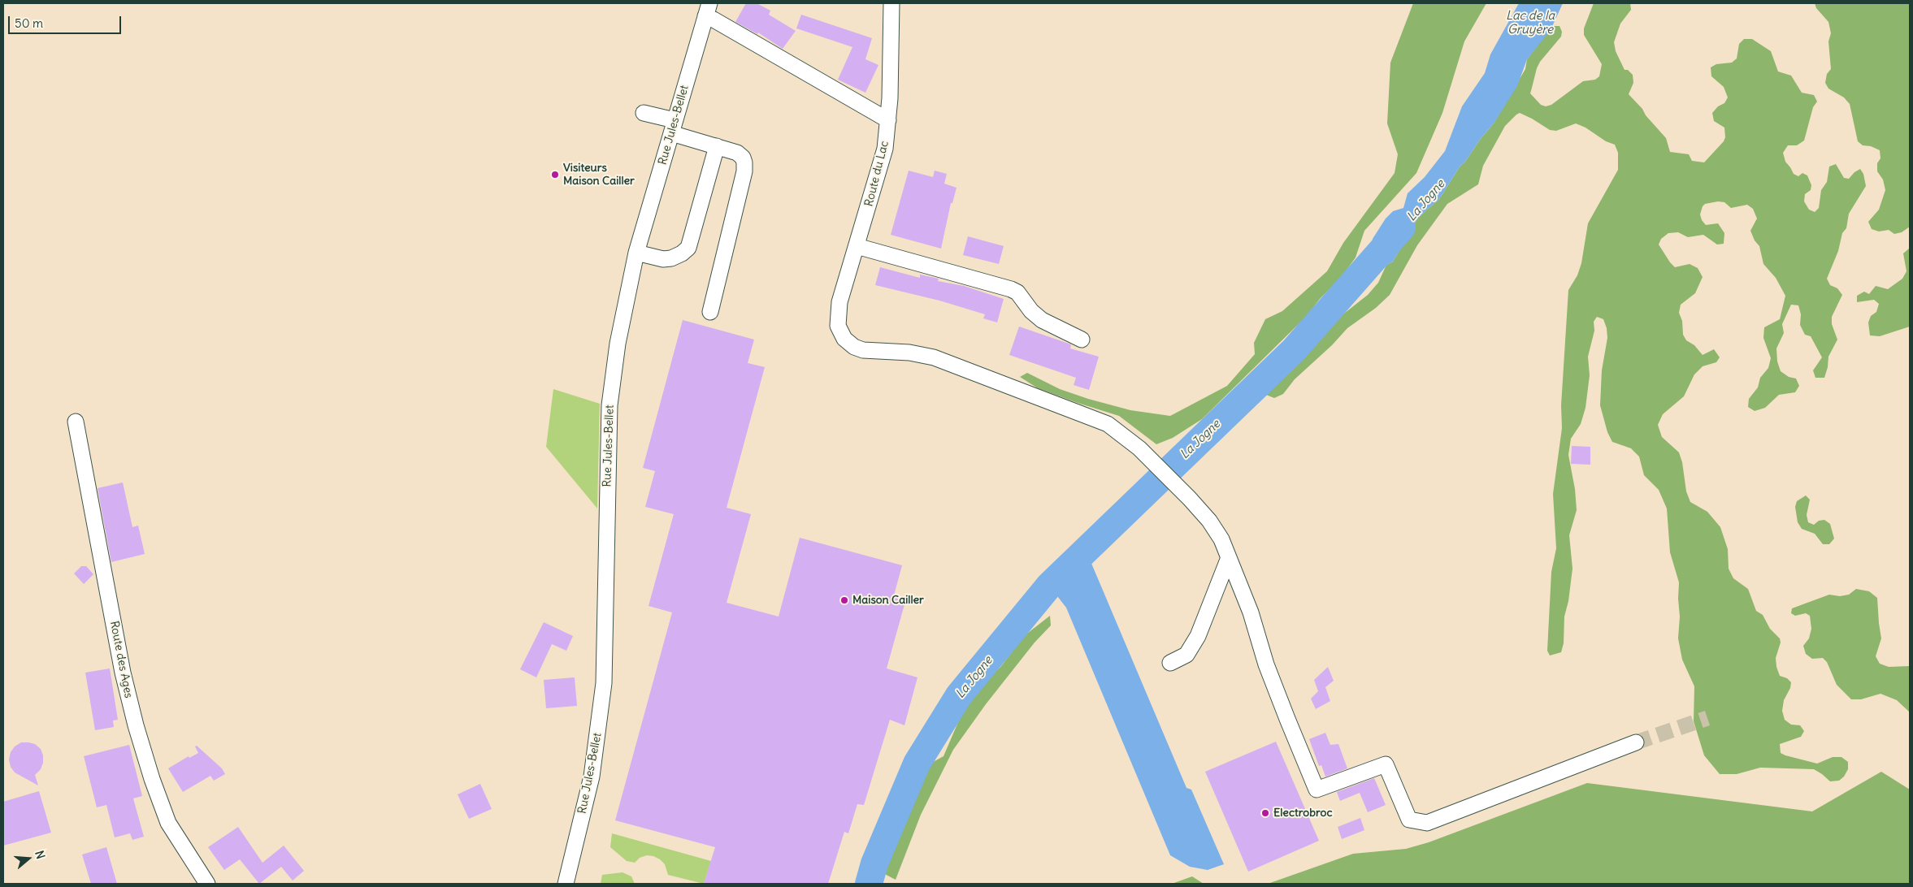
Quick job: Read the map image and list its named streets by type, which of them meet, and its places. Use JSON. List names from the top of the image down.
{
  "streets": {
    "street": ["Rue Jules-Bellet", "Route du Lac", "Route des Ages"]
  },
  "water": ["Lac de la Gruyère", "La Jogne"],
  "places": ["Visiteurs Maison Cailler", "Maison Cailler", "Electrobroc"],
  "scale_bar": "50 m",
  "north": "right"
}
